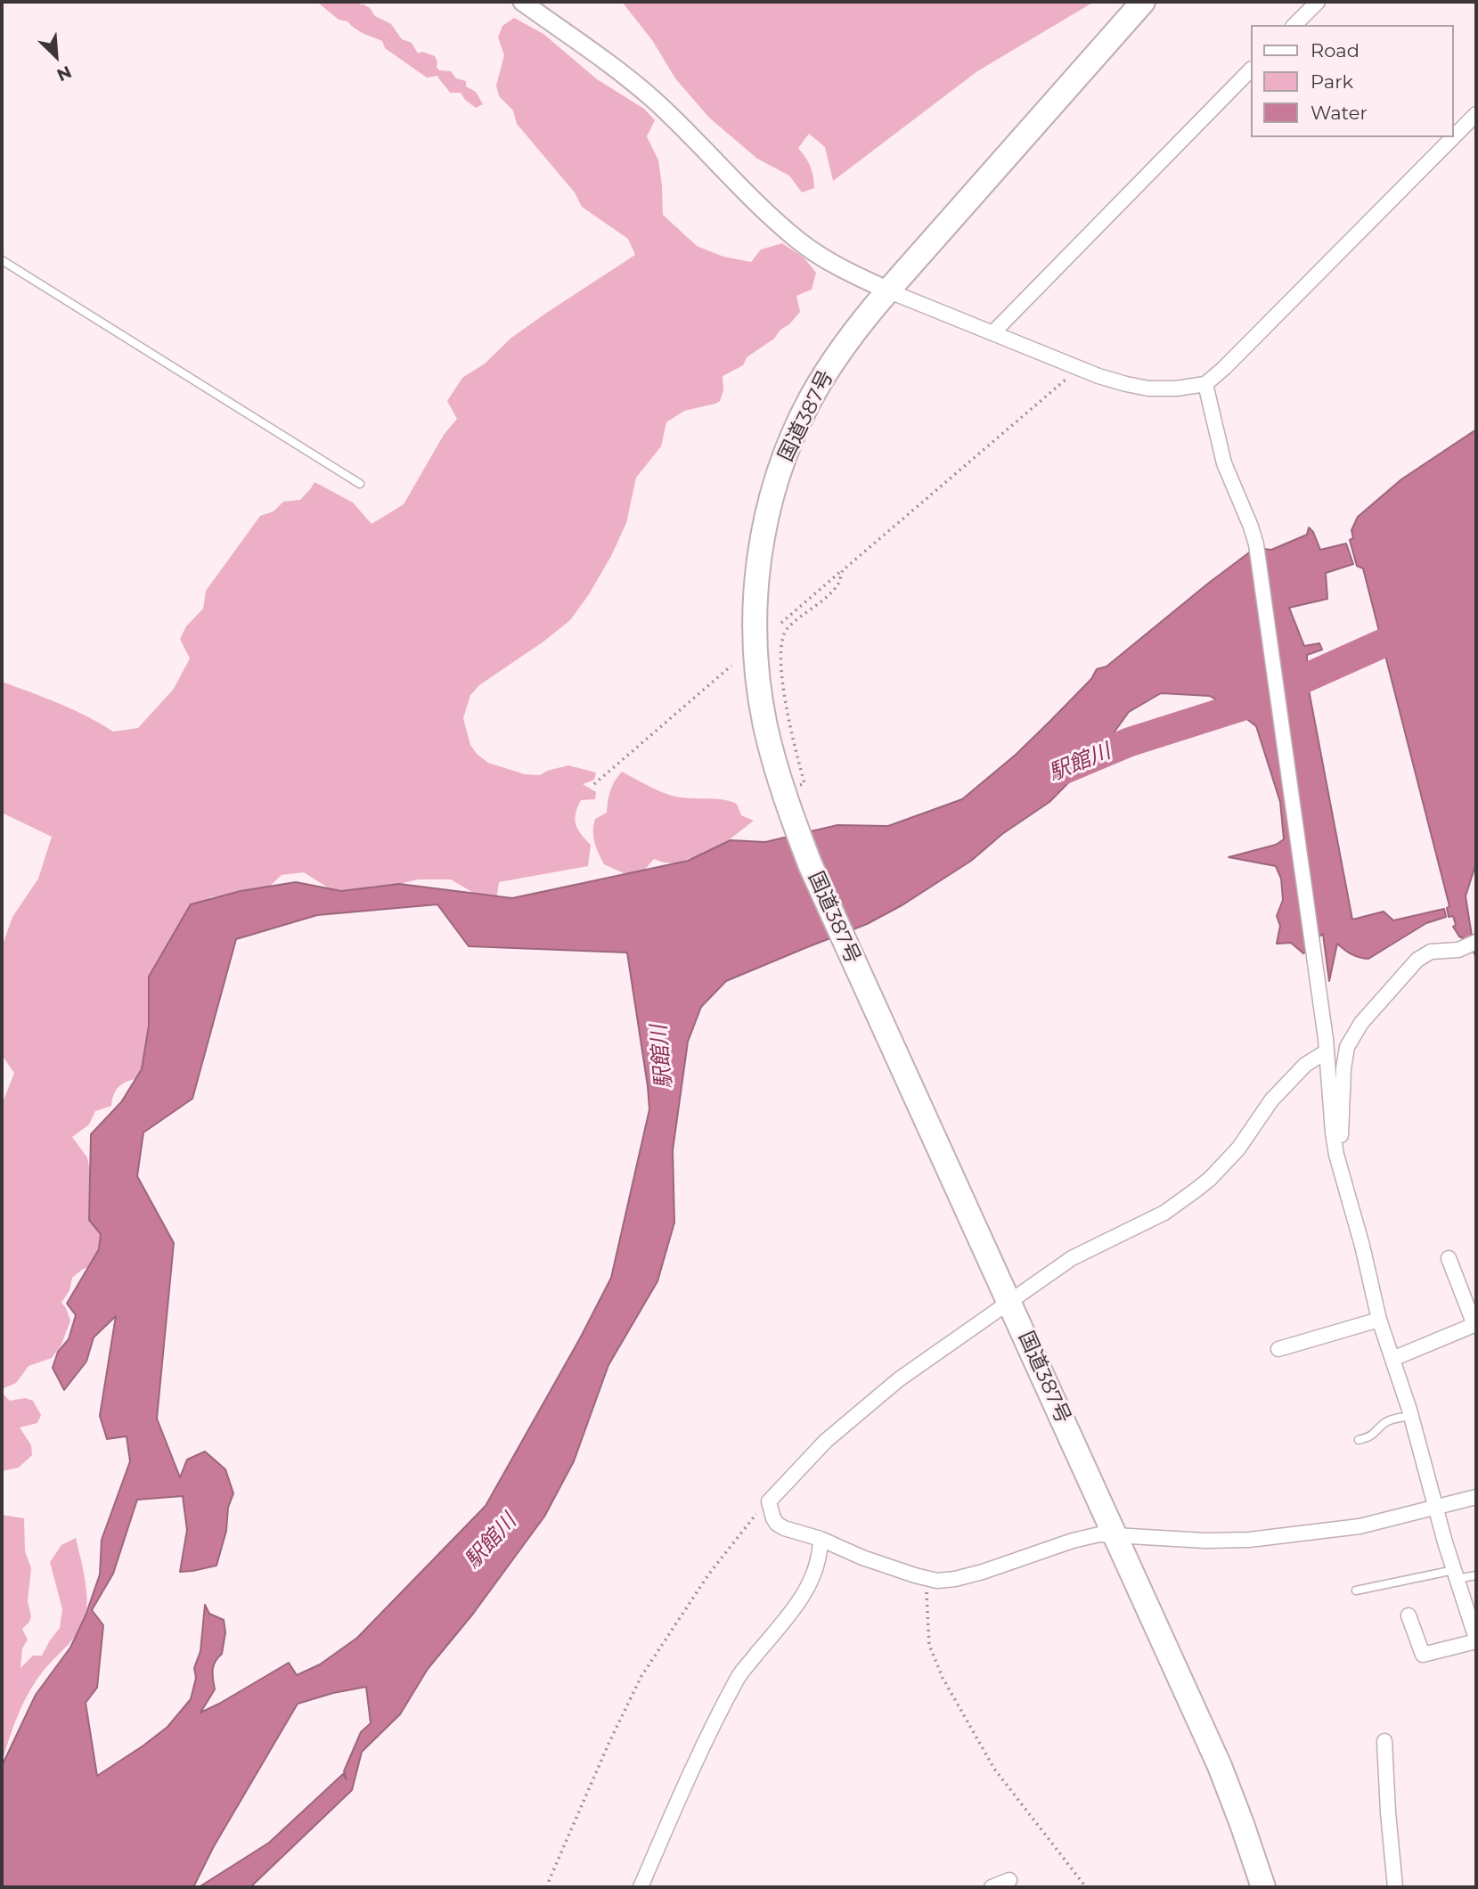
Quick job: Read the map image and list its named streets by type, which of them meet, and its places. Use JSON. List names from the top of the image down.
{
  "streets": {
    "highway": ["国道387号"]
  },
  "water": ["駅館川"],
  "legend": ["Road", "Park", "Water"],
  "north": "bottom right"
}
